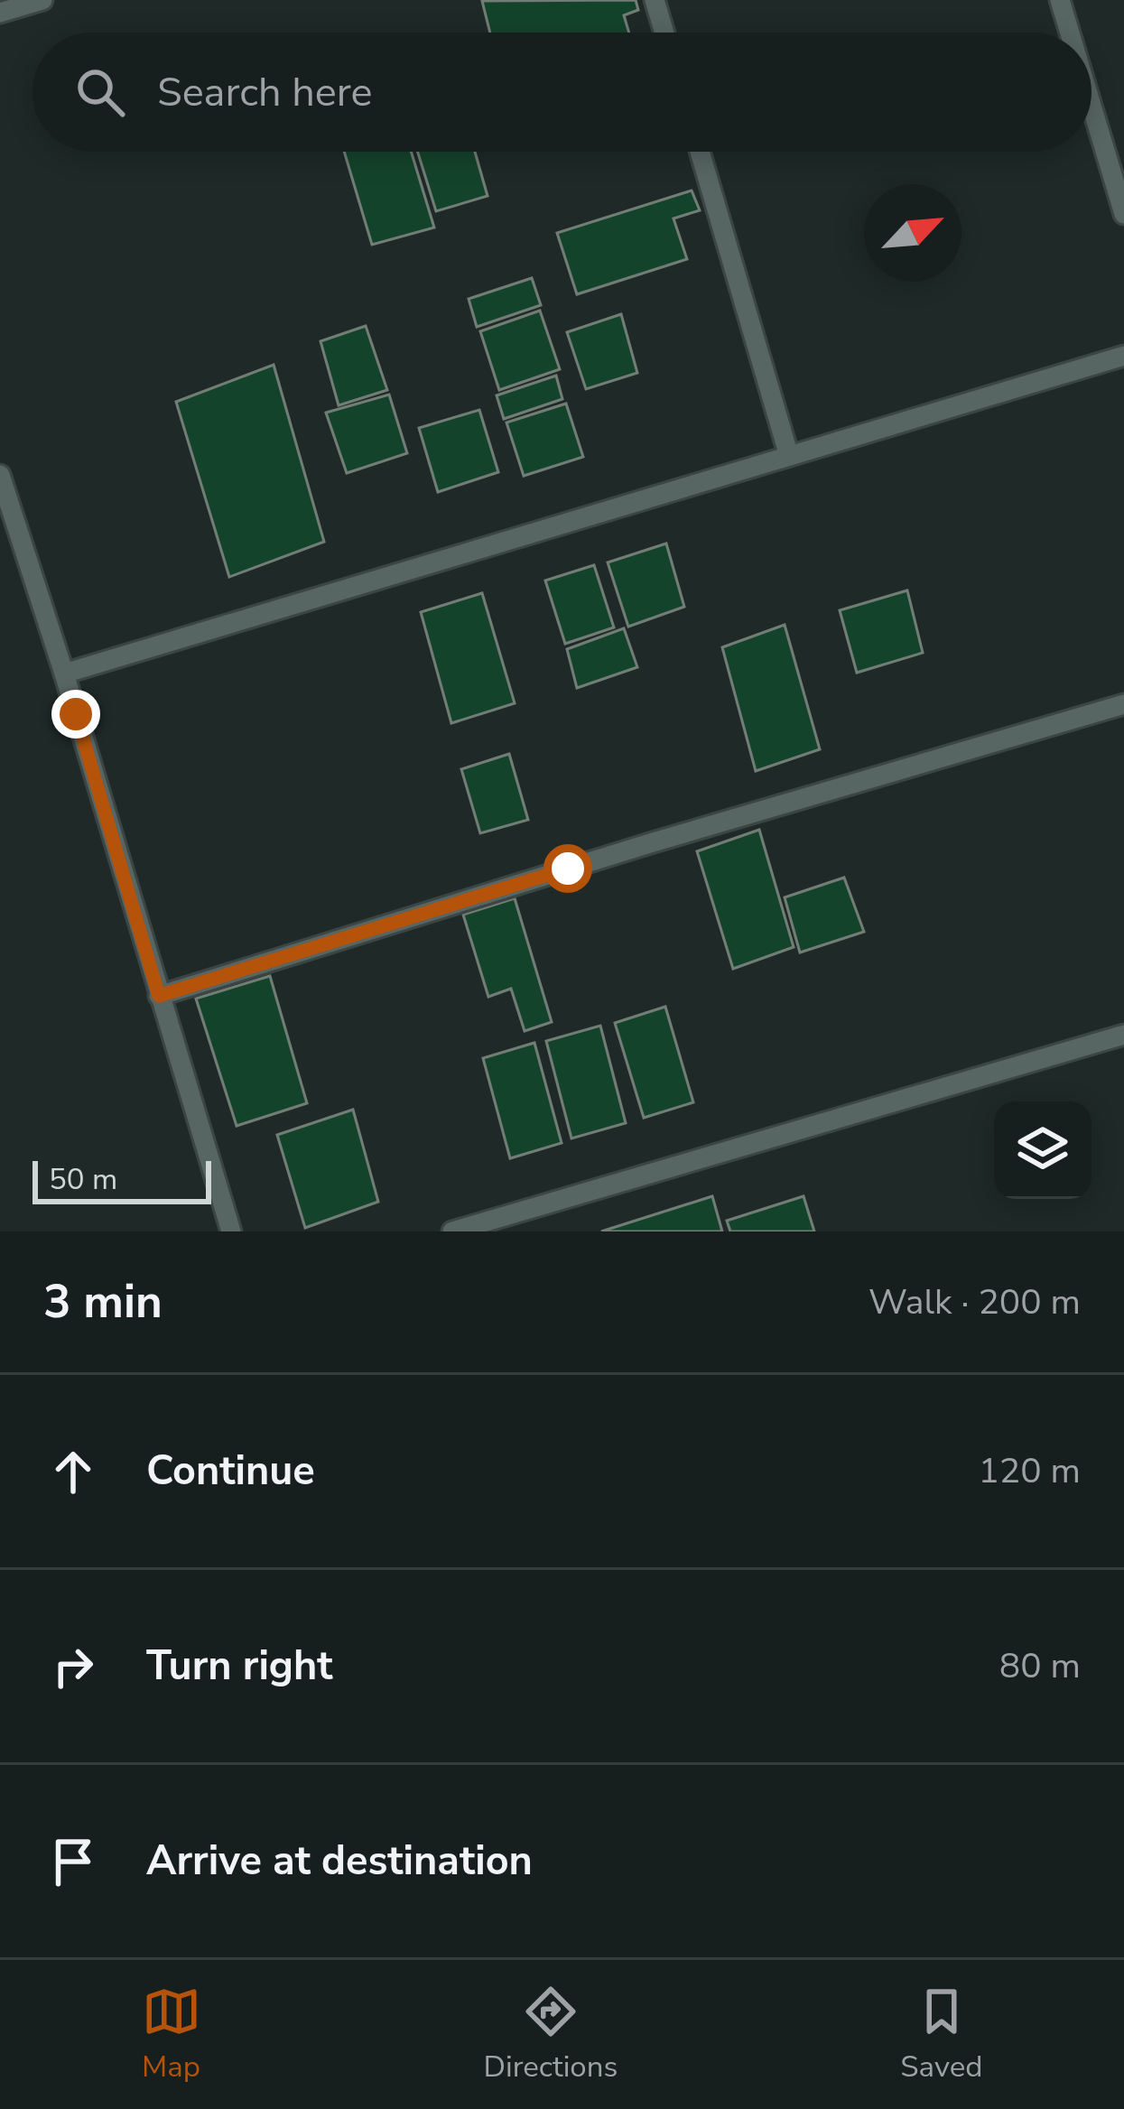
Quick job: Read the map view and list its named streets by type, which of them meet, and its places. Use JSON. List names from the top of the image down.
{
  "scale_bar": "50 m",
  "north": "top right",
  "page": {
    "search": "Search here",
    "scale": "50 m",
    "heading": ["3 min", "Walk · 200 m"],
    "list": [
      ["Continue", "120 m"],
      ["Turn right", "80 m"],
      "Arrive at destination"
    ],
    "nav": ["Map", "Directions", "Saved"]
  }
}
